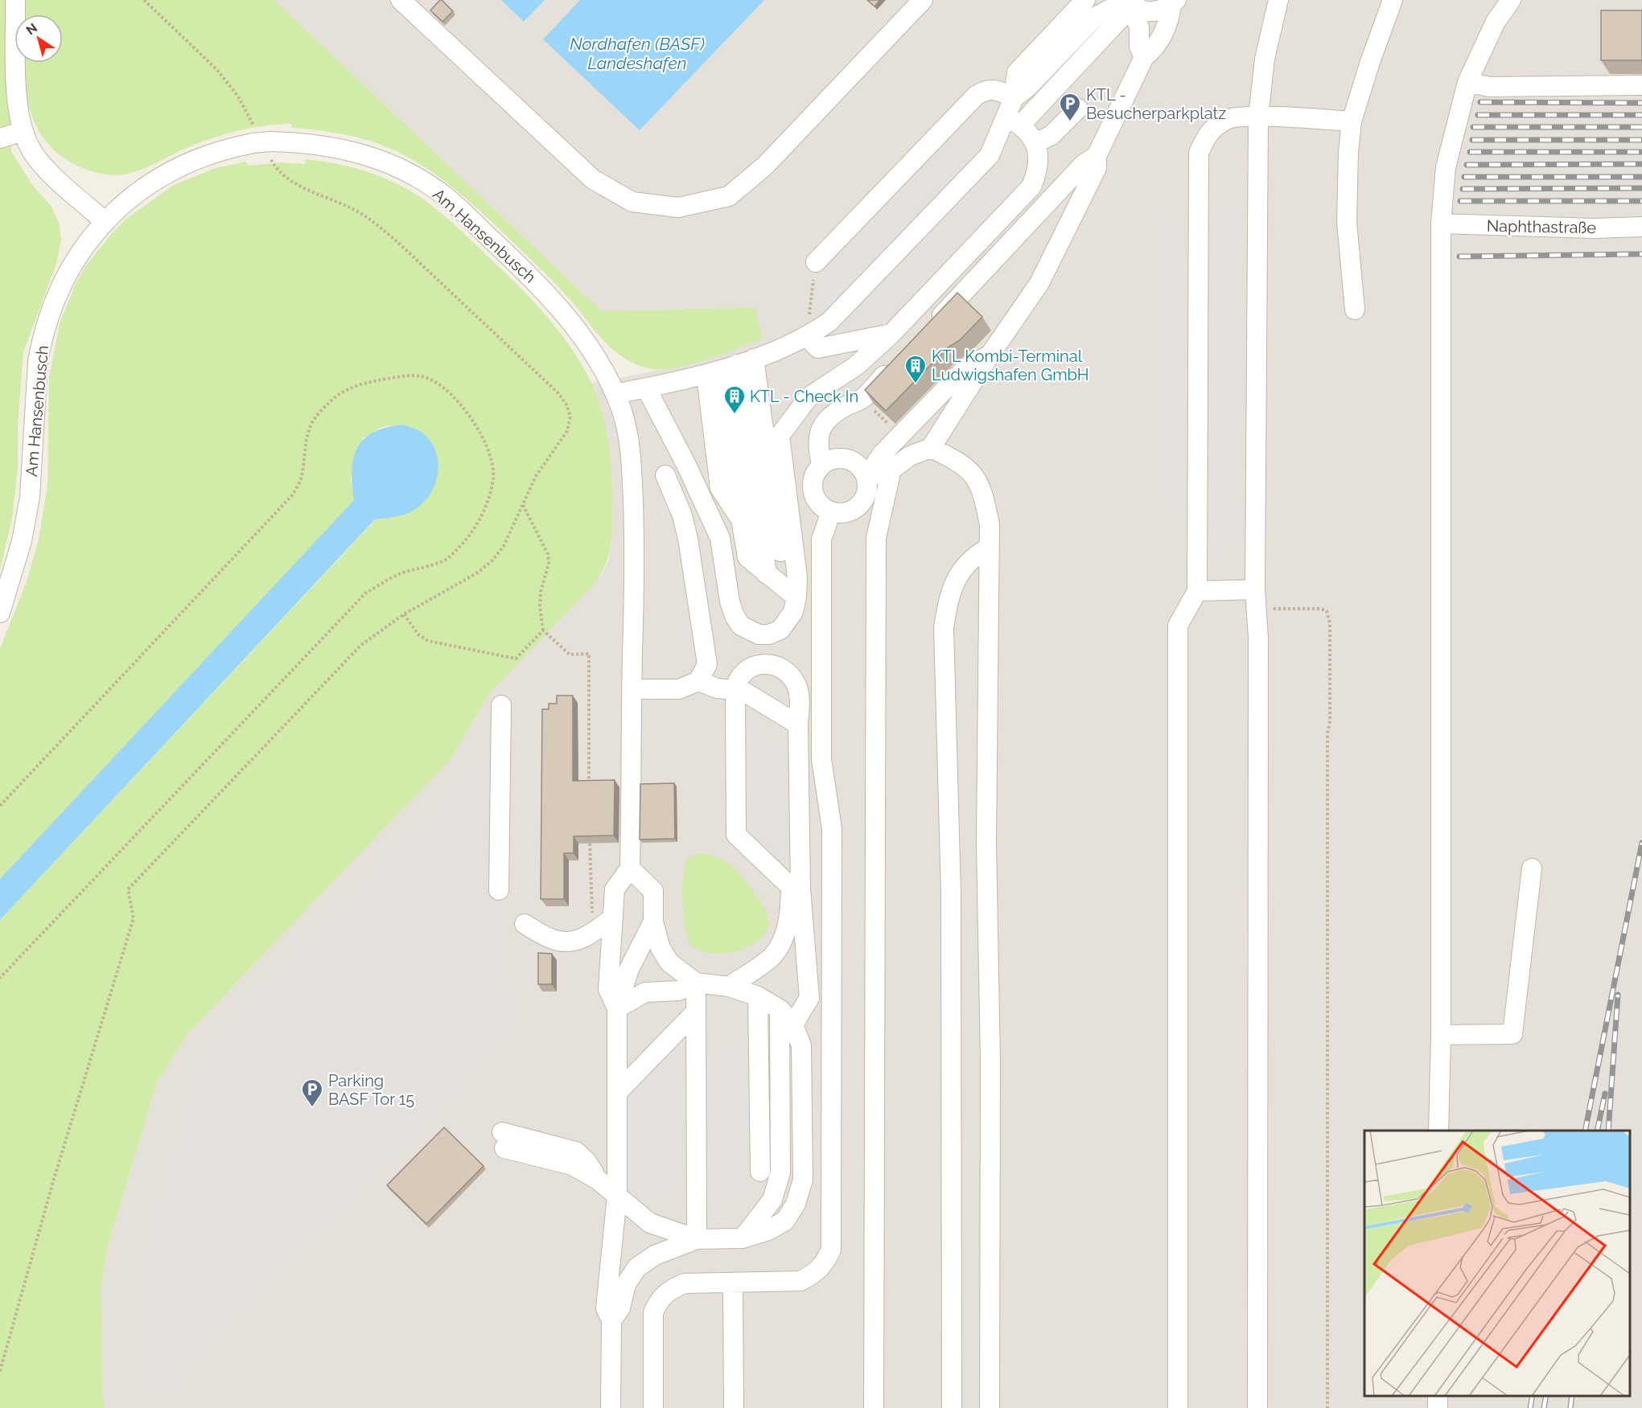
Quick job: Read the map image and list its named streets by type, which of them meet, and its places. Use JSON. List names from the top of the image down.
{
  "streets": {
    "street": ["Naphthastraße", "Am Hansenbusch"]
  },
  "water": ["Nordhafen (BASF) Landeshafen"],
  "places": {
    "parking": ["KTL - Besucherparkplatz", "Parking BASF Tor 15"],
    "building": ["KTL Kombi-Terminal Ludwigshafen GmbH", "KTL - Check In"]
  },
  "north": "top left"
}
